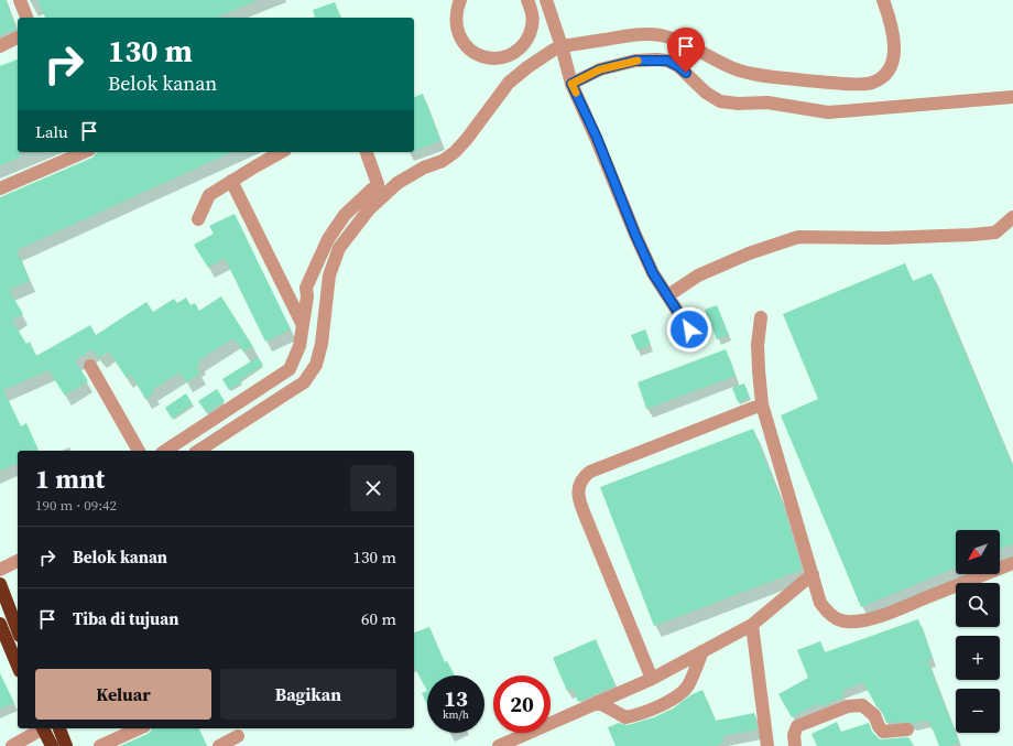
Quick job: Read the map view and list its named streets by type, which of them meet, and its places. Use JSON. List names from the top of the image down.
{
  "north": "bottom left",
  "page": {
    "turn": ["130 m", "Belok kanan"],
    "then": "Lalu",
    "heading": ["1 mnt", "190 m · 09:42"],
    "list": [
      {
        "name": "Belok kanan",
        "value": "130 m"
      },
      {
        "name": "Tiba di tujuan",
        "value": "60 m"
      }
    ],
    "map_buttons": ["+", "−"],
    "buttons": ["Keluar", "Bagikan"],
    "speed": "13 km/h",
    "limit": "20"
  }
}
